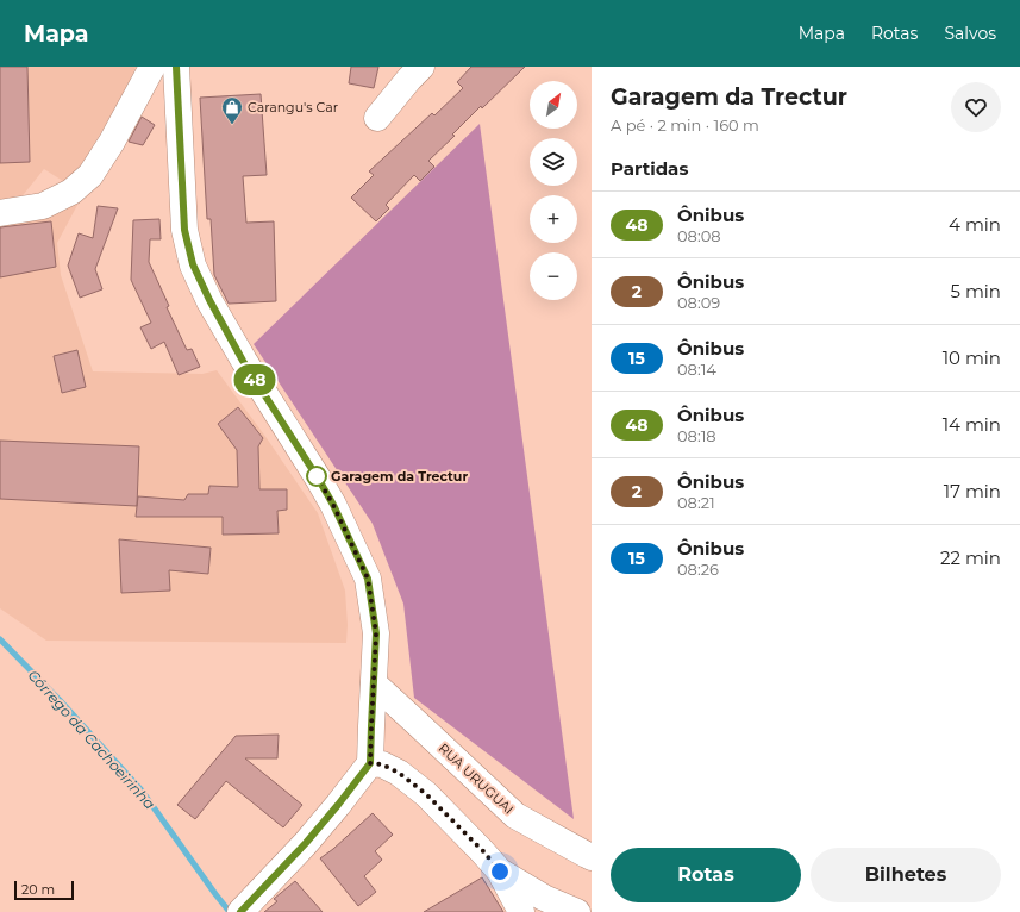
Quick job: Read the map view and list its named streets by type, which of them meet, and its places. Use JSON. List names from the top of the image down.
{
  "streets": {
    "main road": ["RUA URUGUAI"]
  },
  "water": ["Córrego da Cachoeirinha"],
  "places": {
    "shop": ["Carangu's Car"],
    "other": ["Garagem da Trectur"]
  },
  "lines": ["bus line 48"],
  "scale_bar": "20 m",
  "north": "top right",
  "page": {
    "header": "Mapa",
    "nav": ["Mapa", "Rotas", "Salvos"],
    "on_map": "48",
    "heading": [
      ["Garagem da Trectur", "A pé · 2 min · 160 m"],
      "Partidas"
    ],
    "map_buttons": ["+", "−"],
    "list": [
      {
        "mark": "48",
        "name": "Ônibus",
        "note": "08:08",
        "value": "4 min"
      },
      {
        "mark": "2",
        "name": "Ônibus",
        "note": "08:09",
        "value": "5 min"
      },
      {
        "mark": "15",
        "name": "Ônibus",
        "note": "08:14",
        "value": "10 min"
      },
      {
        "mark": "48",
        "name": "Ônibus",
        "note": "08:18",
        "value": "14 min"
      },
      {
        "mark": "2",
        "name": "Ônibus",
        "note": "08:21",
        "value": "17 min"
      },
      {
        "mark": "15",
        "name": "Ônibus",
        "note": "08:26",
        "value": "22 min"
      }
    ],
    "buttons": ["Rotas", "Bilhetes"],
    "scale": "20 m"
  }
}
